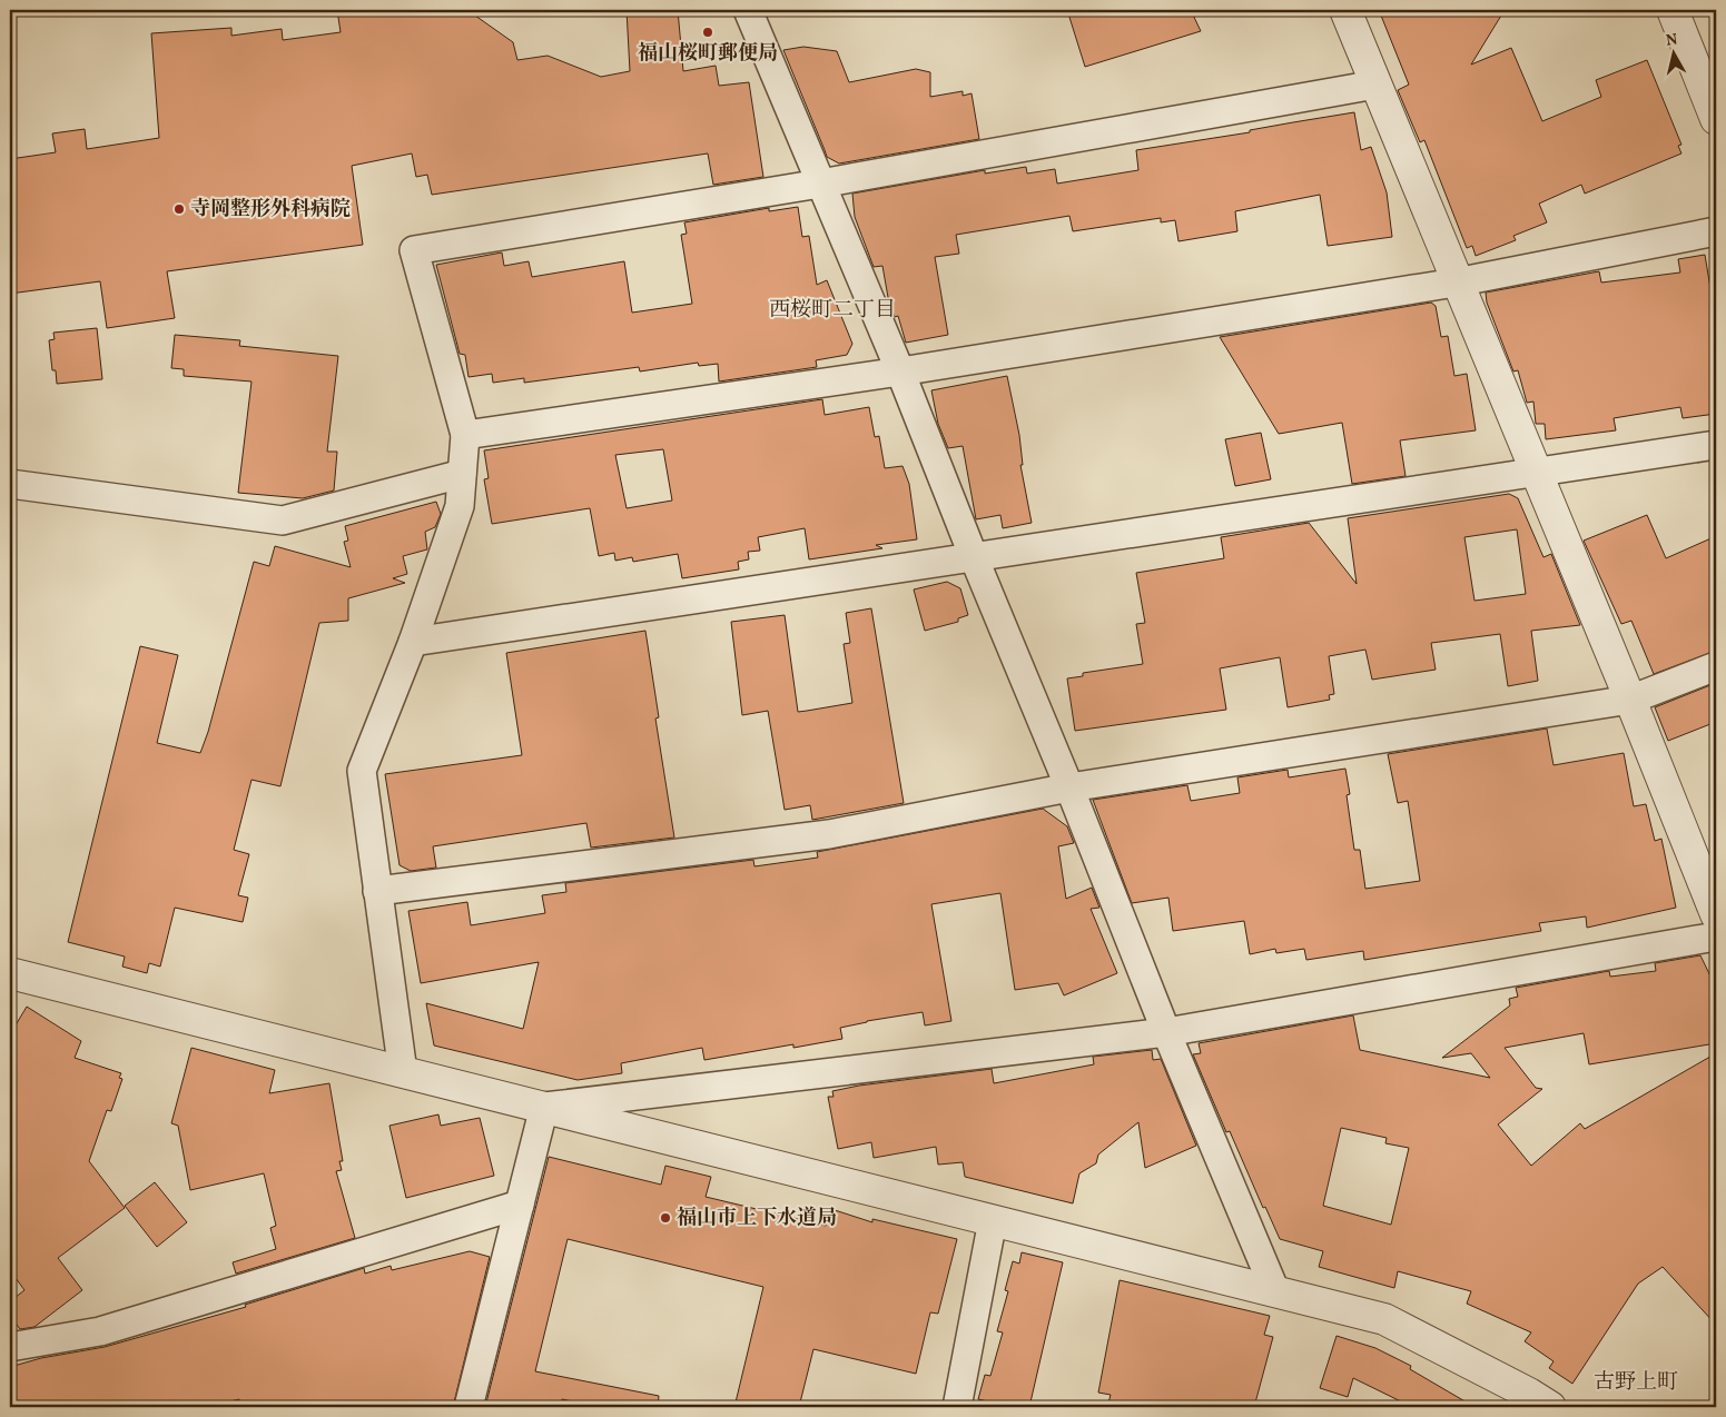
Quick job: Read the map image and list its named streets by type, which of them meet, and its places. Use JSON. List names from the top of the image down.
{
  "districts": ["西桜町二丁目", "古野上町"],
  "places": ["福山桜町郵便局", "寺岡整形外科病院", "福山市上下水道局"],
  "north": "top"
}
